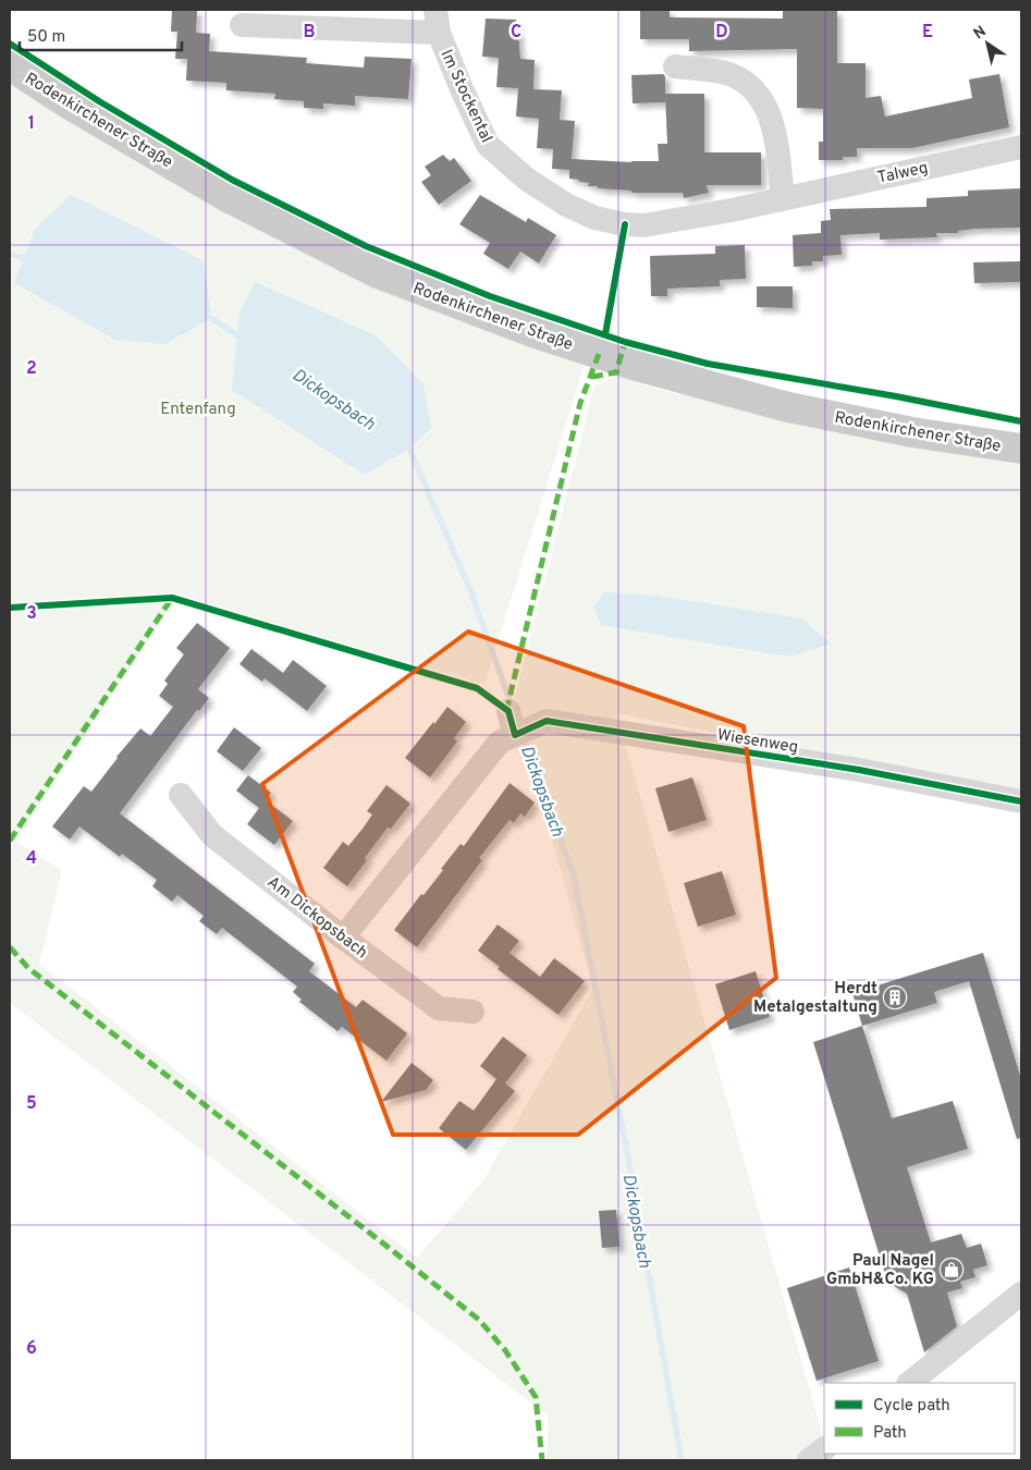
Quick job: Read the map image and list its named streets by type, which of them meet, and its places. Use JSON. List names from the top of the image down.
{
  "streets": {
    "main road": ["Rodenkirchener Straße"],
    "street": [
      "Im Stockental",
      "Talweg",
      "Wiesenweg",
      "Am Dickopsbach"
    ]
  },
  "crossings": [
    ["Im Stockental", "Talweg"],
    ["Wiesenweg", "Am Dickopsbach"]
  ],
  "water": ["Dickopsbach"],
  "parks": ["Entenfang"],
  "places": {
    "building": ["Herdt Metalgestaltung"],
    "shop": ["Paul Nagel GmbH&Co. KG"]
  },
  "legend": ["Cycle path", "Path"],
  "scale_bar": "50 m",
  "north": "top left",
  "grid": {
    "columns": [
      "B",
      "C",
      "D",
      "E"
    ],
    "rows": [
      "1",
      "2",
      "3",
      "4",
      "5",
      "6"
    ]
  }
}
